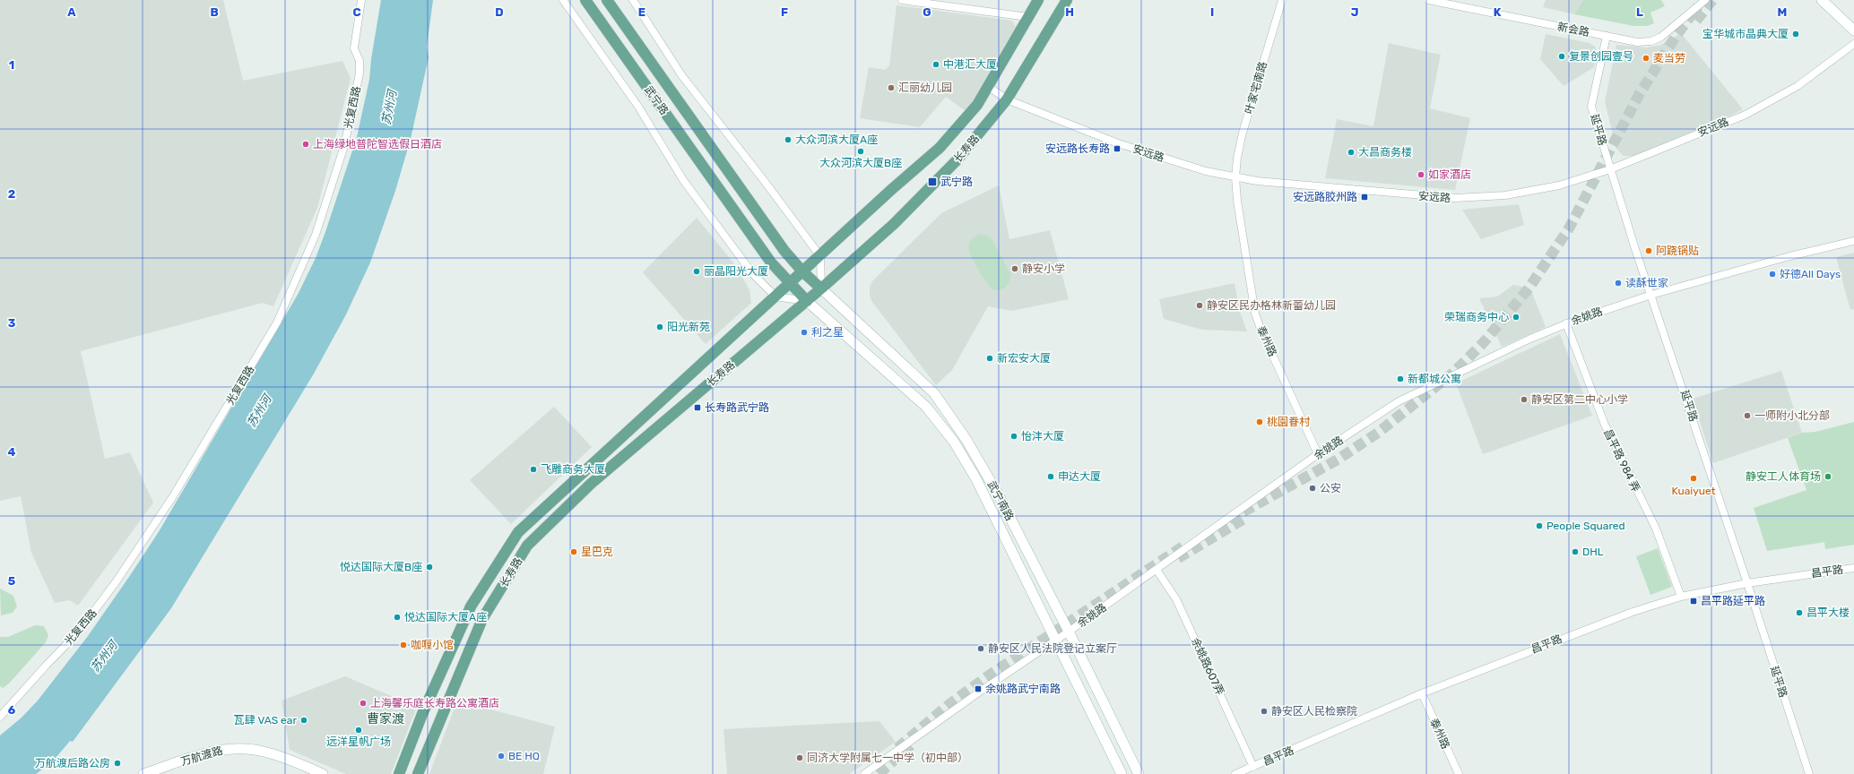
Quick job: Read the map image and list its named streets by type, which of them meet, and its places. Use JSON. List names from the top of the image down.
{
  "streets": {
    "main road": [
      "武宁路",
      "长寿路",
      "武宁南路",
      "万航渡路"
    ],
    "street": [
      "新会路",
      "叶家宅南路",
      "光复西路",
      "安远路",
      "延平路",
      "余姚路",
      "泰州路",
      "昌平路 984 弄",
      "昌平路",
      "余姚路607弄"
    ]
  },
  "crossings": [
    ["新会路", "延平路"],
    ["叶家宅南路", "安远路"],
    ["叶家宅南路", "泰州路"],
    ["武宁路", "长寿路"],
    ["武宁路", "武宁南路"],
    ["安远路", "延平路"],
    ["安远路", "长寿路"],
    ["安远路", "泰州路"],
    ["延平路", "余姚路"],
    ["延平路", "昌平路"],
    ["长寿路", "武宁南路"],
    ["余姚路", "泰州路"],
    ["余姚路", "昌平路 984 弄"],
    ["余姚路", "武宁南路"],
    ["余姚路", "余姚路607弄"],
    ["泰州路", "昌平路"],
    ["昌平路 984 弄", "昌平路"],
    ["昌平路", "余姚路607弄"]
  ],
  "districts": ["曹家渡"],
  "water": ["苏州河"],
  "places": {
    "other": [
      "宝华城市晶典大厦",
      "复景创园壹号",
      "麦当劳",
      "中港汇大厦",
      "汇丽幼儿园",
      "大众河滨大厦A座",
      "上海绿地普陀智选假日酒店",
      "大众河滨大厦B座",
      "大昌商务楼",
      "如家酒店",
      "阿跷锅贴",
      "静安小学",
      "丽晶阳光大厦",
      "好德All Days",
      "读酥世家",
      "静安区民办格林新蕾幼儿园",
      "荣瑞商务中心",
      "阳光新苑",
      "利之星",
      "新宏安大厦",
      "新都城公寓",
      "静安区第二中心小学",
      "一师附小北分部",
      "桃園眷村",
      "怡沣大厦",
      "飞雕商务大厦",
      "申达大厦",
      "静安工人体育场",
      "Kuaiyuet",
      "公安",
      "People Squared",
      "星巴克",
      "DHL",
      "悦达国际大厦B座",
      "昌平大楼",
      "悦达国际大厦A座",
      "咖喱小馆",
      "静安区人民法院登记立案厅",
      "上海馨乐庭长寿路公寓酒店",
      "静安区人民检察院",
      "瓦肆 VAS ear",
      "远洋星帆广场",
      "BE HQ",
      "同济大学附属七一中学（初中部）",
      "万航渡后路公房"
    ],
    "transit": [
      "安远路长寿路",
      "武宁路",
      "安远路胶州路",
      "长寿路武宁路",
      "昌平路延平路",
      "余姚路武宁南路"
    ]
  },
  "grid": {
    "columns": [
      "A",
      "B",
      "C",
      "D",
      "E",
      "F",
      "G",
      "H",
      "I",
      "J",
      "K",
      "L",
      "M"
    ],
    "rows": [
      "1",
      "2",
      "3",
      "4",
      "5",
      "6"
    ]
  }
}
